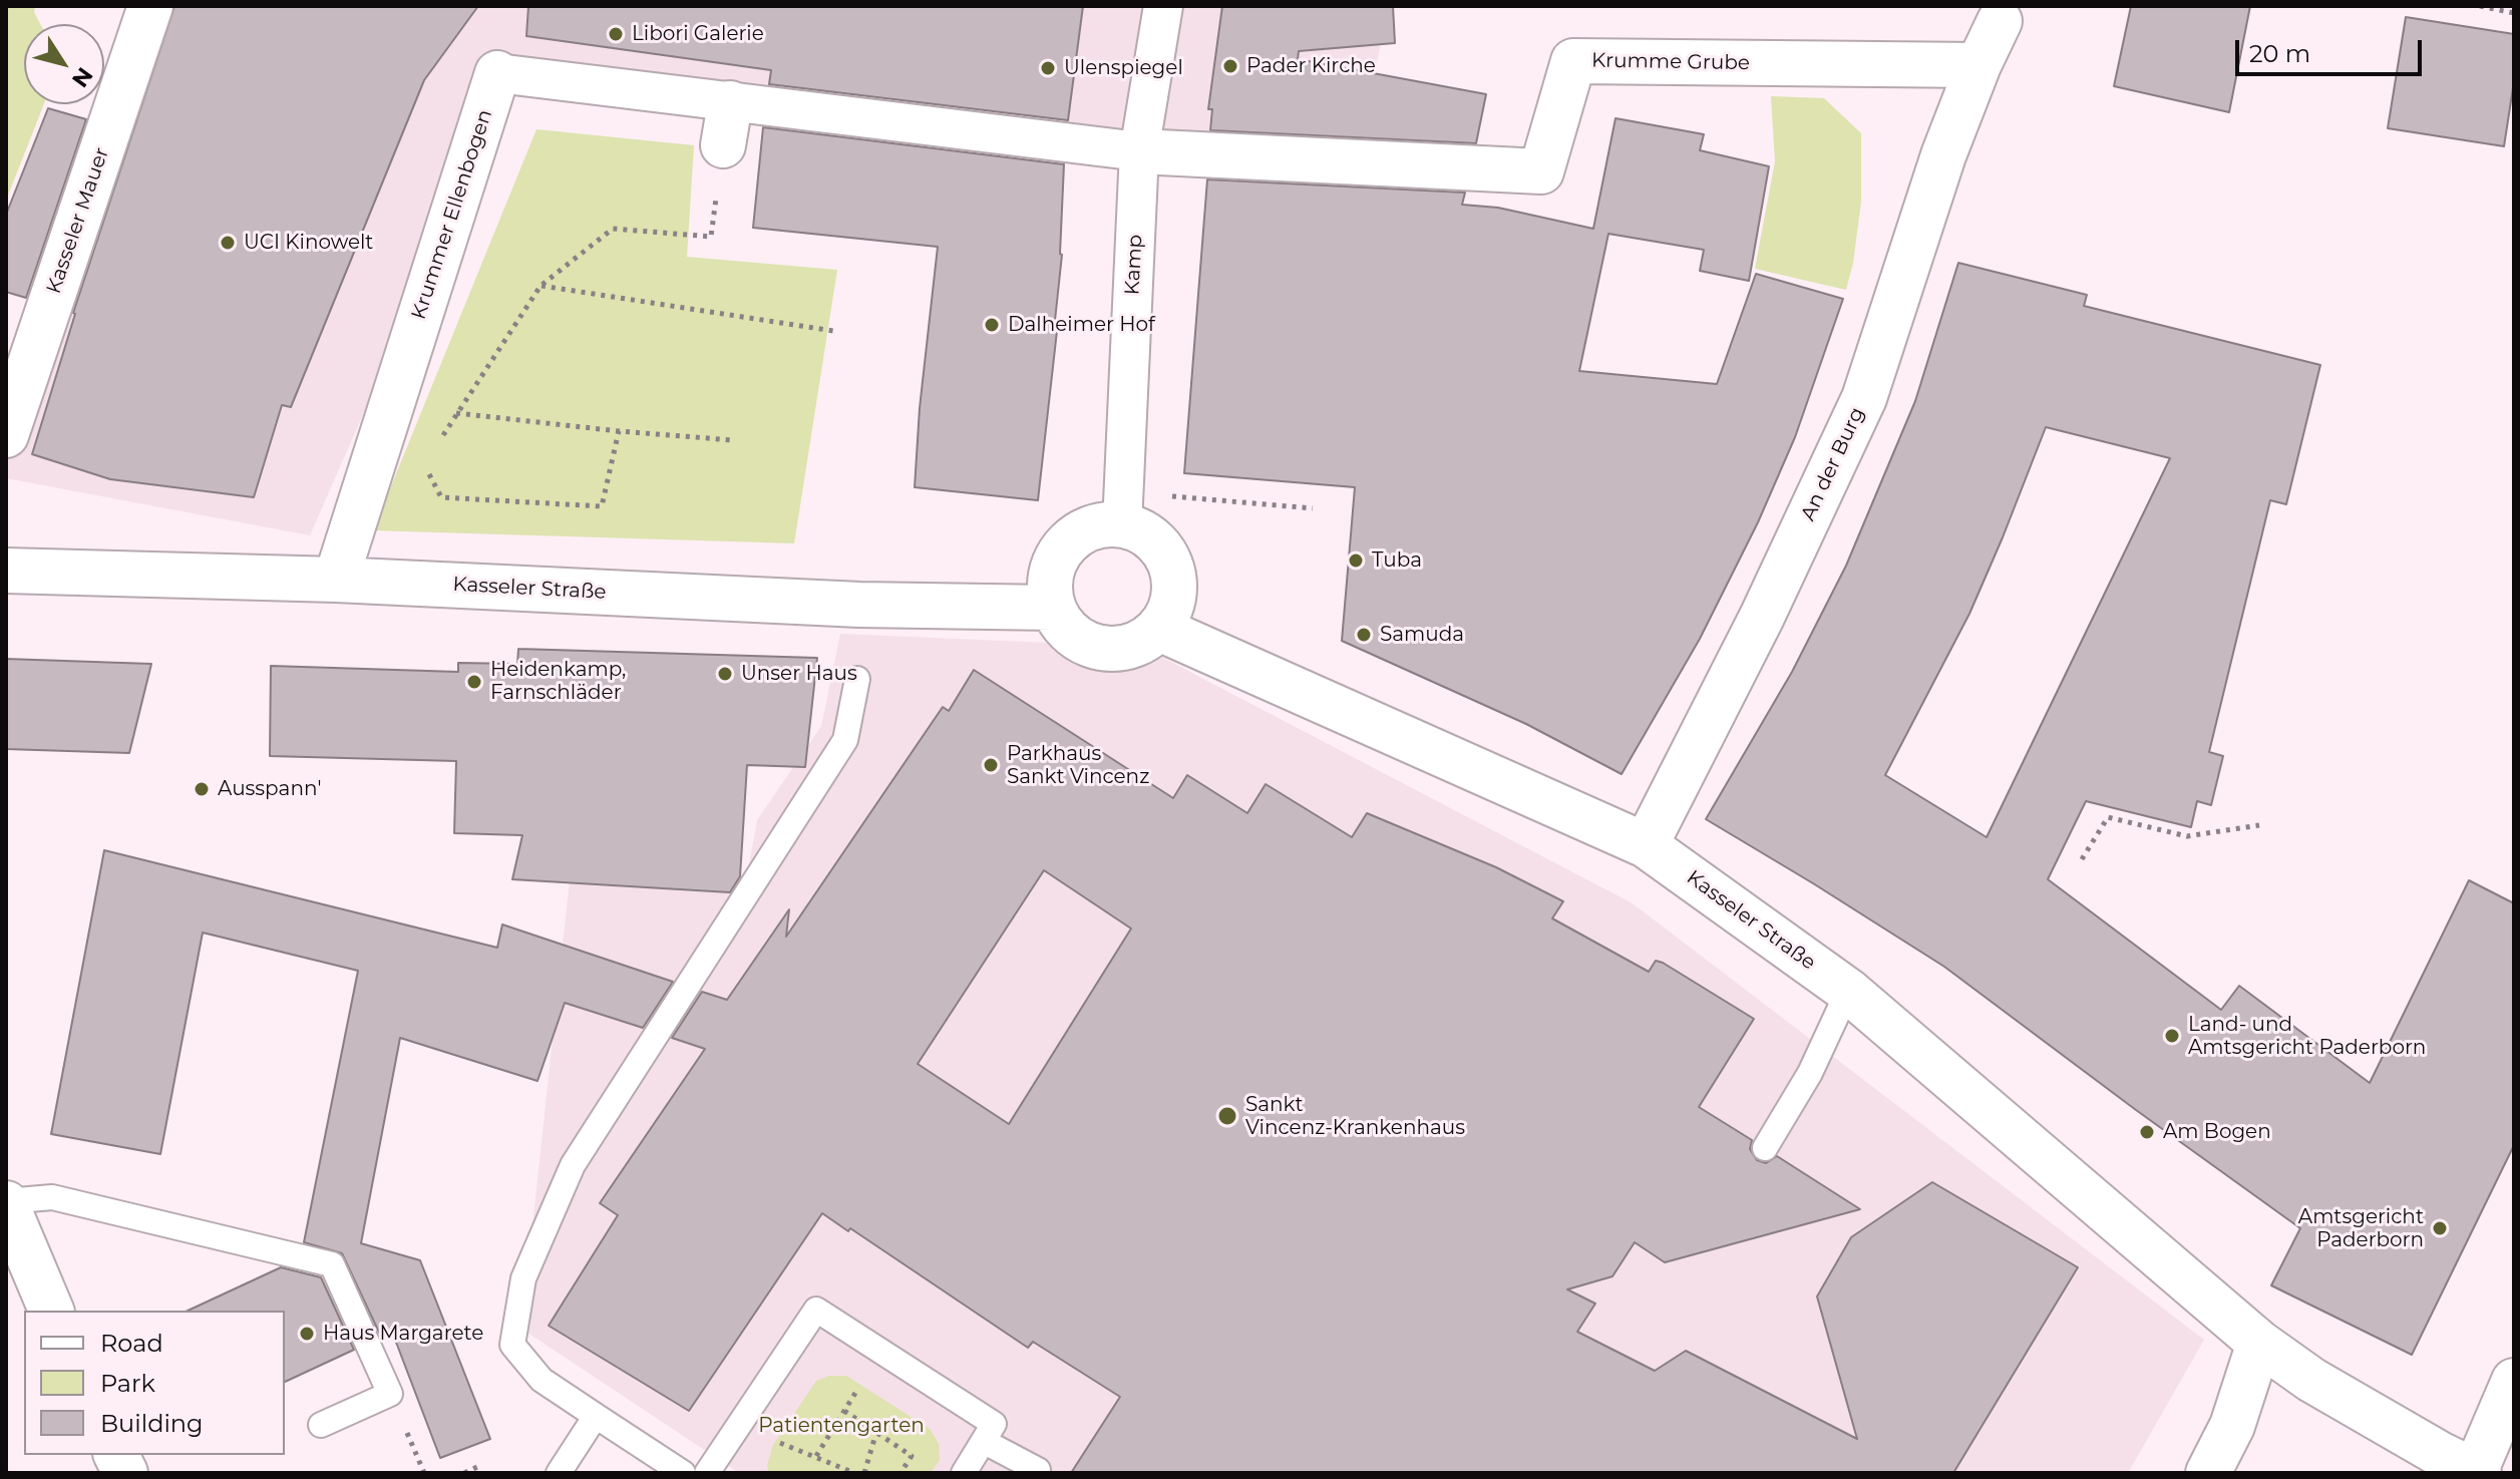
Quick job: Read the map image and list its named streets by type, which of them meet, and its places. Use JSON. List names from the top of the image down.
{
  "streets": {
    "street": [
      "Krumme Grube",
      "Krummer Ellenbogen",
      "Kasseler Mauer",
      "Kamp",
      "An der Burg",
      "Kasseler Straße"
    ]
  },
  "crossings": [
    ["Krumme Grube", "Krummer Ellenbogen"],
    ["Krumme Grube", "Kamp"],
    ["Krumme Grube", "An der Burg"],
    ["Krummer Ellenbogen", "Kamp"],
    ["Krummer Ellenbogen", "Kasseler Straße"],
    ["Kamp", "Kasseler Straße"],
    ["An der Burg", "Kasseler Straße"]
  ],
  "parks": ["Patientengarten"],
  "places": [
    "Libori Galerie",
    "Pader Kirche",
    "Ulenspiegel",
    "UCI Kinowelt",
    "Dalheimer Hof",
    "Tuba",
    "Samuda",
    "Unser Haus",
    "Heidenkamp, Farnschläder",
    "Parkhaus Sankt Vincenz",
    "Ausspann'",
    "Land- und Amtsgericht Paderborn",
    "Sankt Vincenz-Krankenhaus",
    "Am Bogen",
    "Amtsgericht Paderborn",
    "Haus Margarete"
  ],
  "legend": ["Road", "Park", "Building"],
  "scale_bar": "20 m",
  "north": "bottom right"
}
